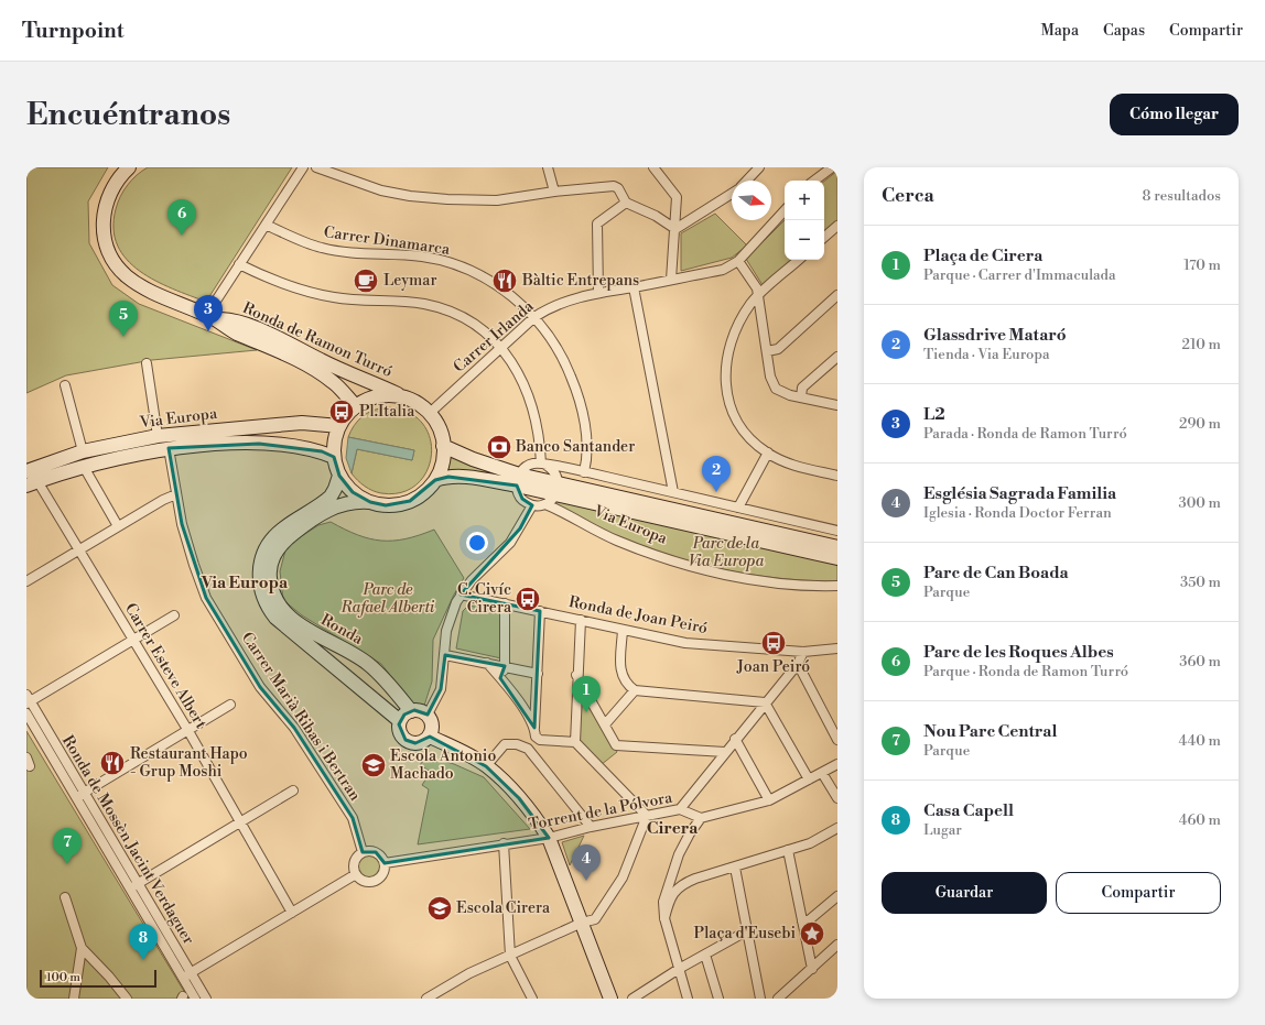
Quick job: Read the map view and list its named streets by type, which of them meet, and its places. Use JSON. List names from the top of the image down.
{
  "streets": {
    "street": [
      "Carrer Dinamarca",
      "Carrer Irlanda",
      "Ronda de Ramon Turró",
      "Via Europa",
      "Ronda de Joan Peiró",
      "Ronda",
      "Carrer Esteve Albert",
      "Carrer Marià Ribas i Bertran",
      "Torrent de la Pólvora",
      "Ronda de Mossèn Jacint Verdaguer"
    ]
  },
  "crossings": [
    ["Carrer Dinamarca", "Carrer Irlanda"],
    ["Carrer Irlanda", "Ronda de Ramon Turró"],
    ["Carrer Irlanda", "Via Europa"],
    ["Carrer Irlanda", "Ronda"],
    ["Ronda de Ramon Turró", "Via Europa"],
    ["Ronda de Ramon Turró", "Ronda"],
    ["Via Europa", "Ronda"],
    ["Via Europa", "Carrer Esteve Albert"],
    ["Via Europa", "Carrer Marià Ribas i Bertran"],
    ["Carrer Marià Ribas i Bertran", "Torrent de la Pólvora"]
  ],
  "districts": ["Via Europa", "Cirera"],
  "parks": ["Parc de la Via Europa", "Parc de Rafael Alberti"],
  "places": {
    "cafe": ["Leymar"],
    "restaurant": ["Bàltic Entrepans", "Restaurant Hapo - Grup Moshi"],
    "bus stop": ["Pl.Italia", "C. Civíc Cirera", "Joan Peiró"],
    "bank": ["Banco Santander"],
    "school or university": ["Escola Antonio Machado", "Escola Cirera"],
    "place": ["Plaça d'Eusebi"]
  },
  "scale_bar": "100 m",
  "north": "right",
  "page": {
    "header": "Turnpoint",
    "nav": ["Mapa", "Capas", "Compartir"],
    "buttons": [
      "Cómo llegar",
      ["Guardar", "Compartir"]
    ],
    "title": "Encuéntranos",
    "heading": ["Cerca", "8 resultados"],
    "map_buttons": ["+", "−"],
    "pins": [
      "6",
      "3",
      "5",
      "2",
      "1",
      "7",
      "4",
      "8"
    ],
    "list": [
      {
        "mark": "1",
        "name": "Plaça de Cirera",
        "note": "Parque · Carrer d'Immaculada",
        "value": "170 m"
      },
      {
        "mark": "2",
        "name": "Glassdrive Mataró",
        "note": "Tienda · Via Europa",
        "value": "210 m"
      },
      {
        "mark": "3",
        "name": "L2",
        "note": "Parada · Ronda de Ramon Turró",
        "value": "290 m"
      },
      {
        "mark": "4",
        "name": "Església Sagrada Familia",
        "note": "Iglesia · Ronda Doctor Ferran",
        "value": "300 m"
      },
      {
        "mark": "5",
        "name": "Parc de Can Boada",
        "note": "Parque",
        "value": "350 m"
      },
      {
        "mark": "6",
        "name": "Parc de les Roques Albes",
        "note": "Parque · Ronda de Ramon Turró",
        "value": "360 m"
      },
      {
        "mark": "7",
        "name": "Nou Parc Central",
        "note": "Parque",
        "value": "440 m"
      },
      {
        "mark": "8",
        "name": "Casa Capell",
        "note": "Lugar",
        "value": "460 m"
      }
    ],
    "scale": "100 m"
  }
}
